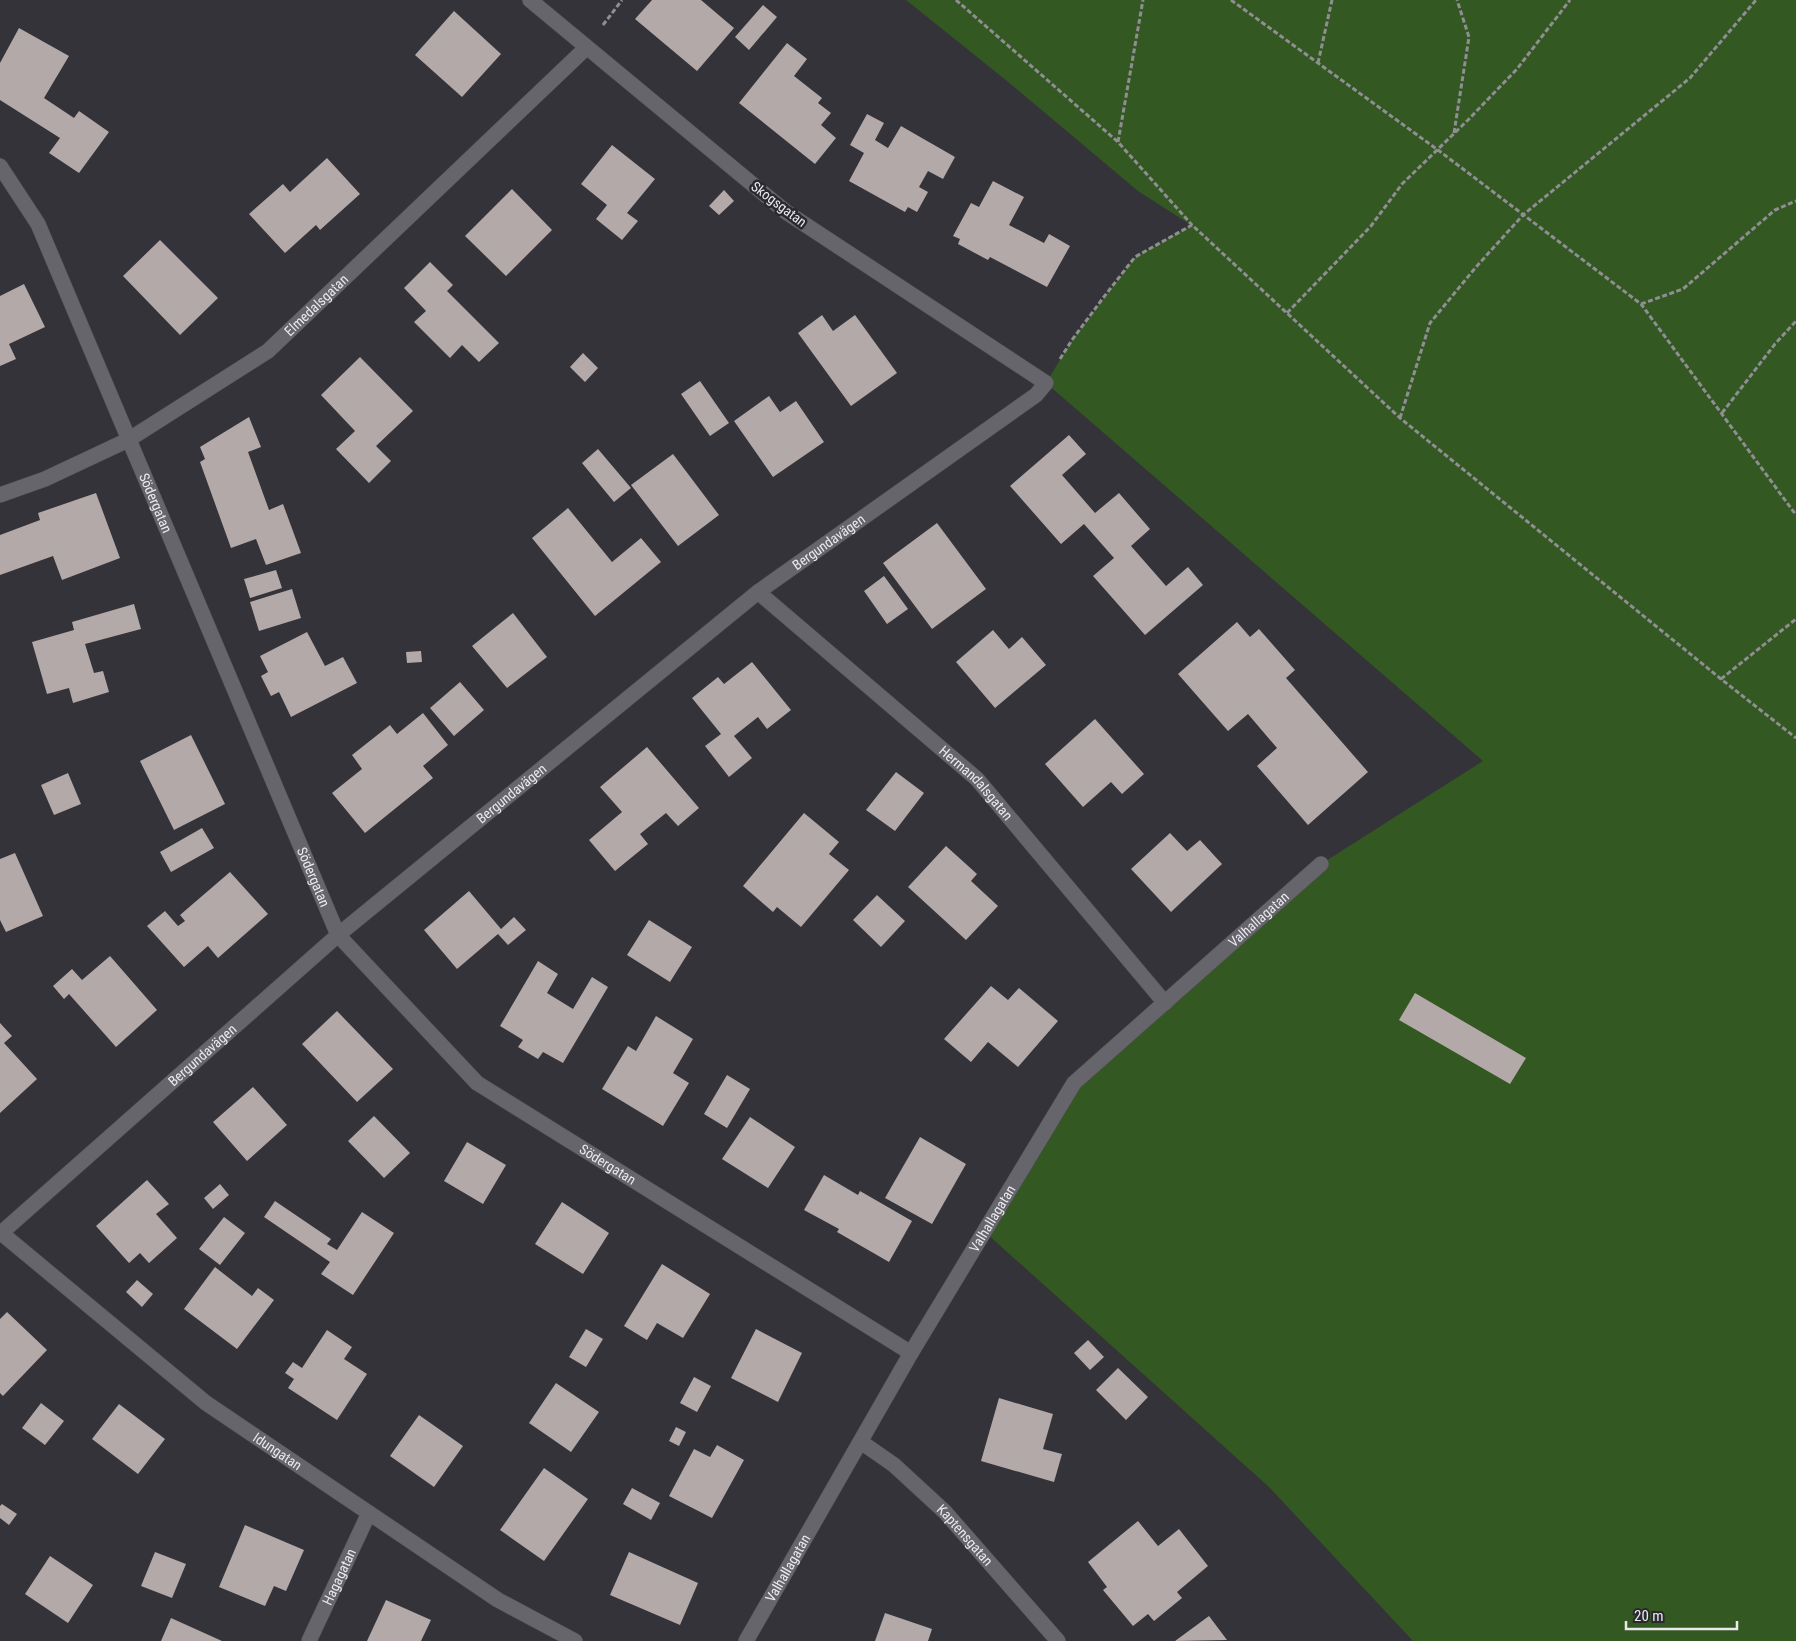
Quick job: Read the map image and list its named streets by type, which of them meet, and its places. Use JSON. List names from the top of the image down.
{
  "streets": {
    "street": [
      "Skogsgatan",
      "Elmedalsgatan",
      "Södergatan",
      "Bergundavägen",
      "Hermandalsgatan",
      "Valhallagatan",
      "Idungatan",
      "Kaptensgatan",
      "Hagagatan"
    ]
  },
  "crossings": [
    ["Skogsgatan", "Elmedalsgatan"],
    ["Skogsgatan", "Bergundavägen"],
    ["Elmedalsgatan", "Södergatan"],
    ["Södergatan", "Bergundavägen"],
    ["Södergatan", "Valhallagatan"],
    ["Bergundavägen", "Hermandalsgatan"],
    ["Bergundavägen", "Idungatan"],
    ["Hermandalsgatan", "Valhallagatan"],
    ["Valhallagatan", "Kaptensgatan"],
    ["Idungatan", "Hagagatan"]
  ],
  "scale_bar": "20 m"
}
